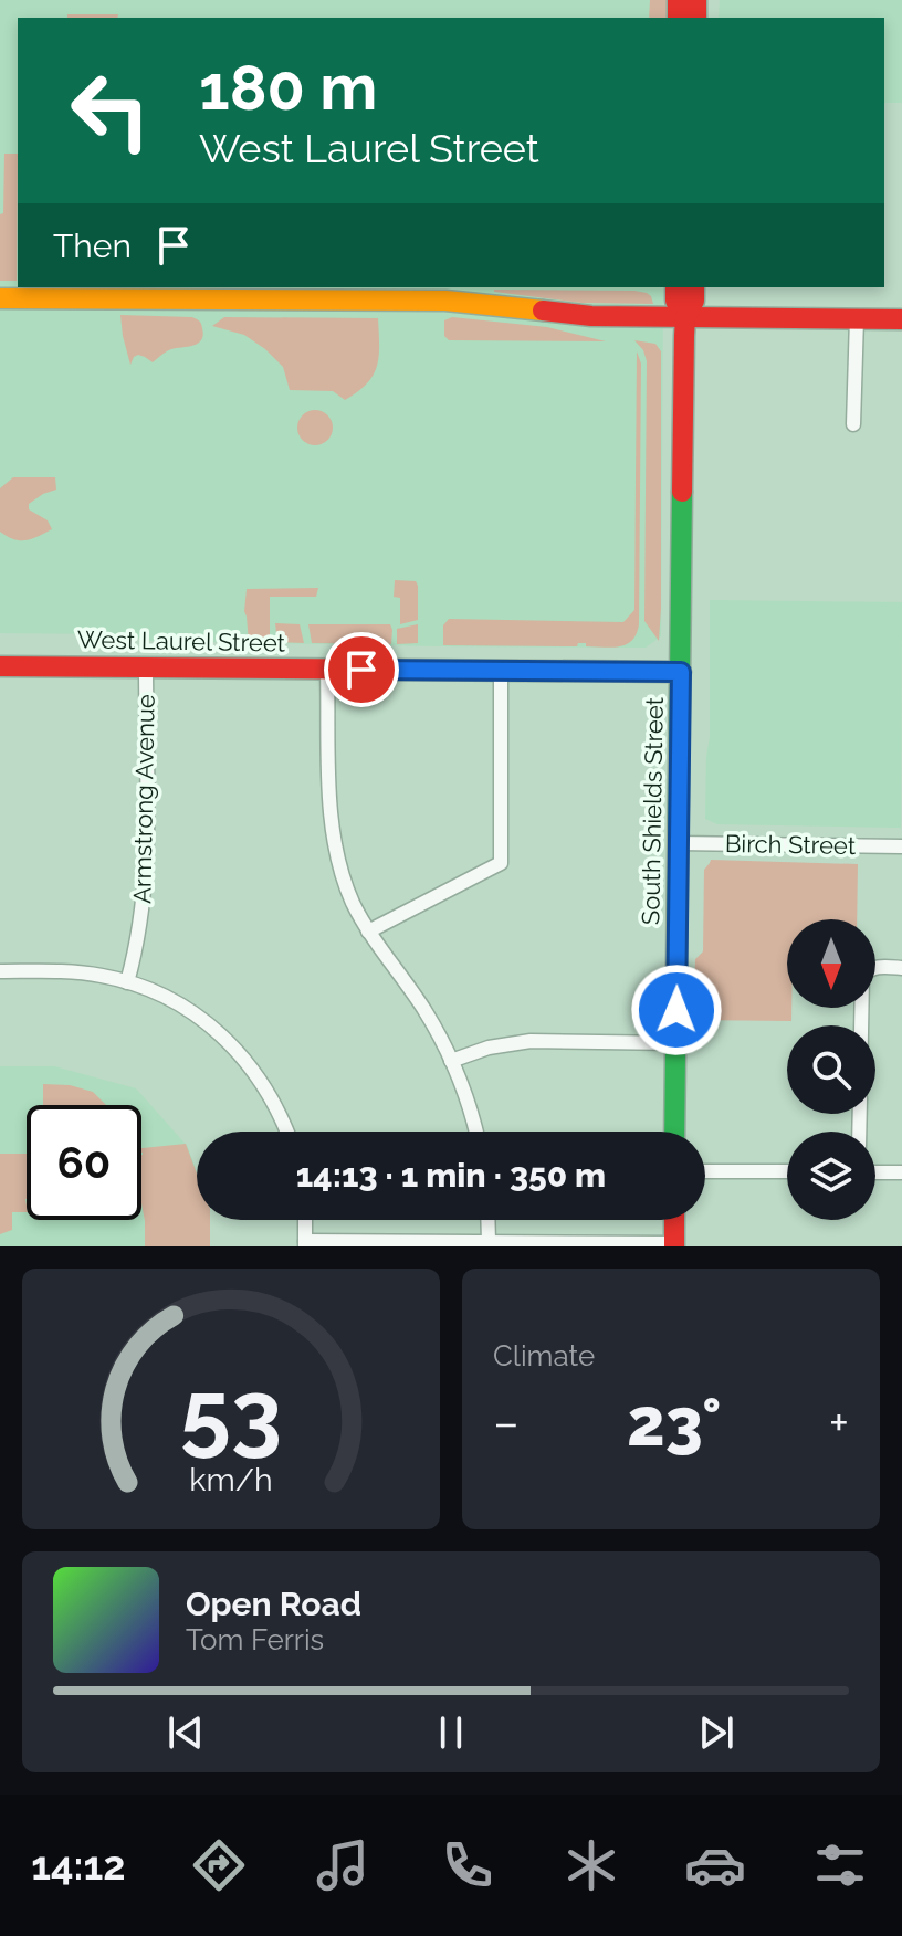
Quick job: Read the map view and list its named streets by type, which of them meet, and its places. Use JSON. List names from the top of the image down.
{
  "streets": {
    "main road": ["West Laurel Street", "South Shields Street"],
    "street": ["Armstrong Avenue", "Birch Street"]
  },
  "crossings": [
    ["West Laurel Street", "Armstrong Avenue"],
    ["West Laurel Street", "South Shields Street"],
    ["South Shields Street", "Birch Street"]
  ],
  "north": "bottom",
  "page": {
    "turn": ["180 m", "West Laurel Street"],
    "then": "Then",
    "limit": "60",
    "trip": "14:13 · 1 min · 350 m",
    "tile": "Climate",
    "heat": ["−", "23°", "+"],
    "song": ["Open Road", "Tom Ferris"],
    "tabs": "14:12",
    "gauge": ["53", "km/h"]
  }
}
